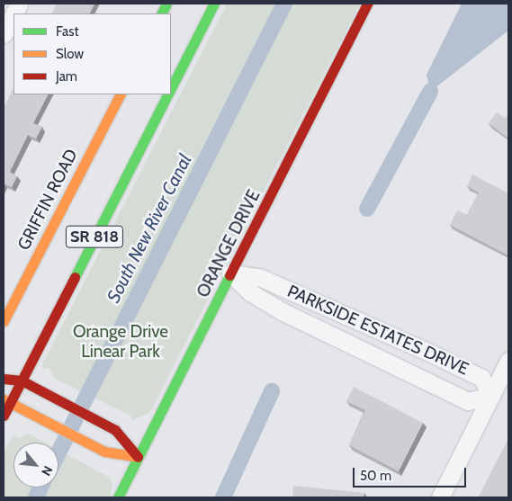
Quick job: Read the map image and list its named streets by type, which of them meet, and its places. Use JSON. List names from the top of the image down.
{
  "streets": {
    "street": [
      "GRIFFIN ROAD",
      "SR 818",
      "ORANGE DRIVE",
      "PARKSIDE ESTATES DRIVE"
    ]
  },
  "crossings": [
    ["ORANGE DRIVE", "PARKSIDE ESTATES DRIVE"]
  ],
  "water": ["South New River Canal"],
  "parks": ["Orange Drive Linear Park"],
  "legend": ["Fast", "Slow", "Jam"],
  "scale_bar": "50 m",
  "north": "bottom right"
}
